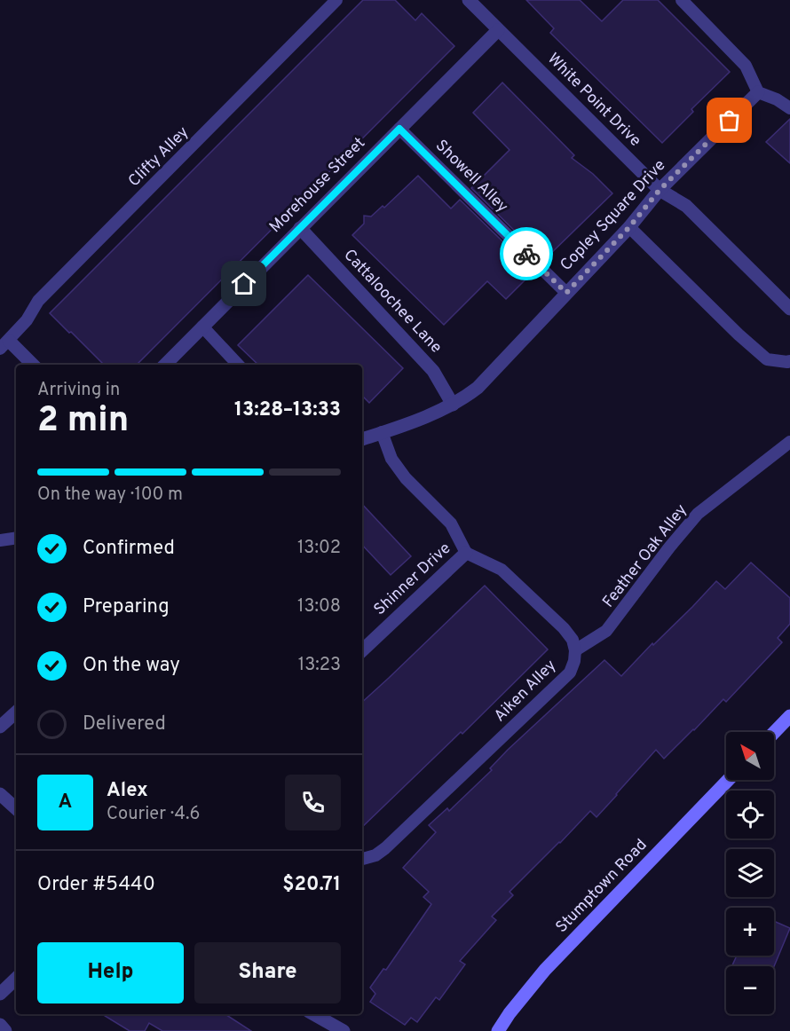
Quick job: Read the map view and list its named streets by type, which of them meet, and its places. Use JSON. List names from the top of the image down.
{
  "streets": {
    "street": [
      "White Point Drive",
      "Morehouse Street",
      "Copley Square Drive",
      "Cattaloochee Lane",
      "Shinner Drive",
      "Stumptown Road"
    ],
    "lane": [
      "Clifty Alley",
      "Showell Alley",
      "Feather Oak Alley",
      "Aiken Alley"
    ]
  },
  "crossings": [
    ["White Point Drive", "Morehouse Street"],
    ["White Point Drive", "Copley Square Drive"],
    ["Showell Alley", "Morehouse Street"],
    ["Showell Alley", "Copley Square Drive"],
    ["Morehouse Street", "Cattaloochee Lane"],
    ["Copley Square Drive", "Cattaloochee Lane"],
    ["Feather Oak Alley", "Aiken Alley"],
    ["Shinner Drive", "Aiken Alley"]
  ],
  "north": "top left",
  "page": {
    "heading": ["2 min", "Arriving in", "13:28–13:33"],
    "panel": [
      "Alex",
      "Courier · 4.6",
      "Order #5440",
      "$20.71"
    ],
    "bar": "On the way · 100 m",
    "list": [
      ["Confirmed", "13:02"],
      ["Preparing", "13:08"],
      ["On the way", "13:23"],
      "Delivered"
    ],
    "map_buttons": ["+", "−"],
    "round": "A",
    "buttons": ["Help", "Share"]
  }
}
